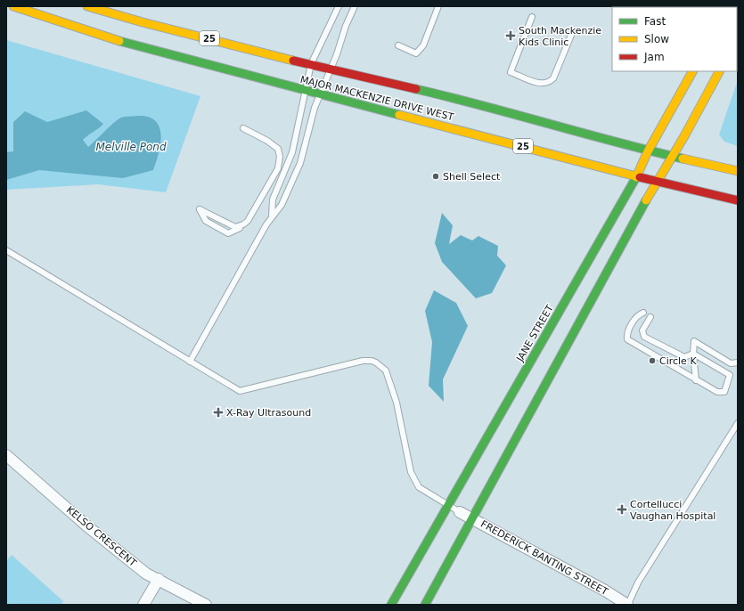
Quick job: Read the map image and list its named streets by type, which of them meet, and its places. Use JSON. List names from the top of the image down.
{
  "streets": {
    "main road": ["25", "MAJOR MACKENZIE DRIVE WEST", "JANE STREET"],
    "street": ["KELSO CRESCENT", "FREDERICK BANTING STREET"]
  },
  "crossings": [
    ["MAJOR MACKENZIE DRIVE WEST", "JANE STREET"]
  ],
  "water": ["Melville Pond"],
  "places": {
    "health": ["South Mackenzie Kids Clinic", "X-Ray Ultrasound", "Cortellucci Vaughan Hospital"],
    "other": ["Shell Select", "Circle K"]
  },
  "legend": ["Fast", "Slow", "Jam"]
}
